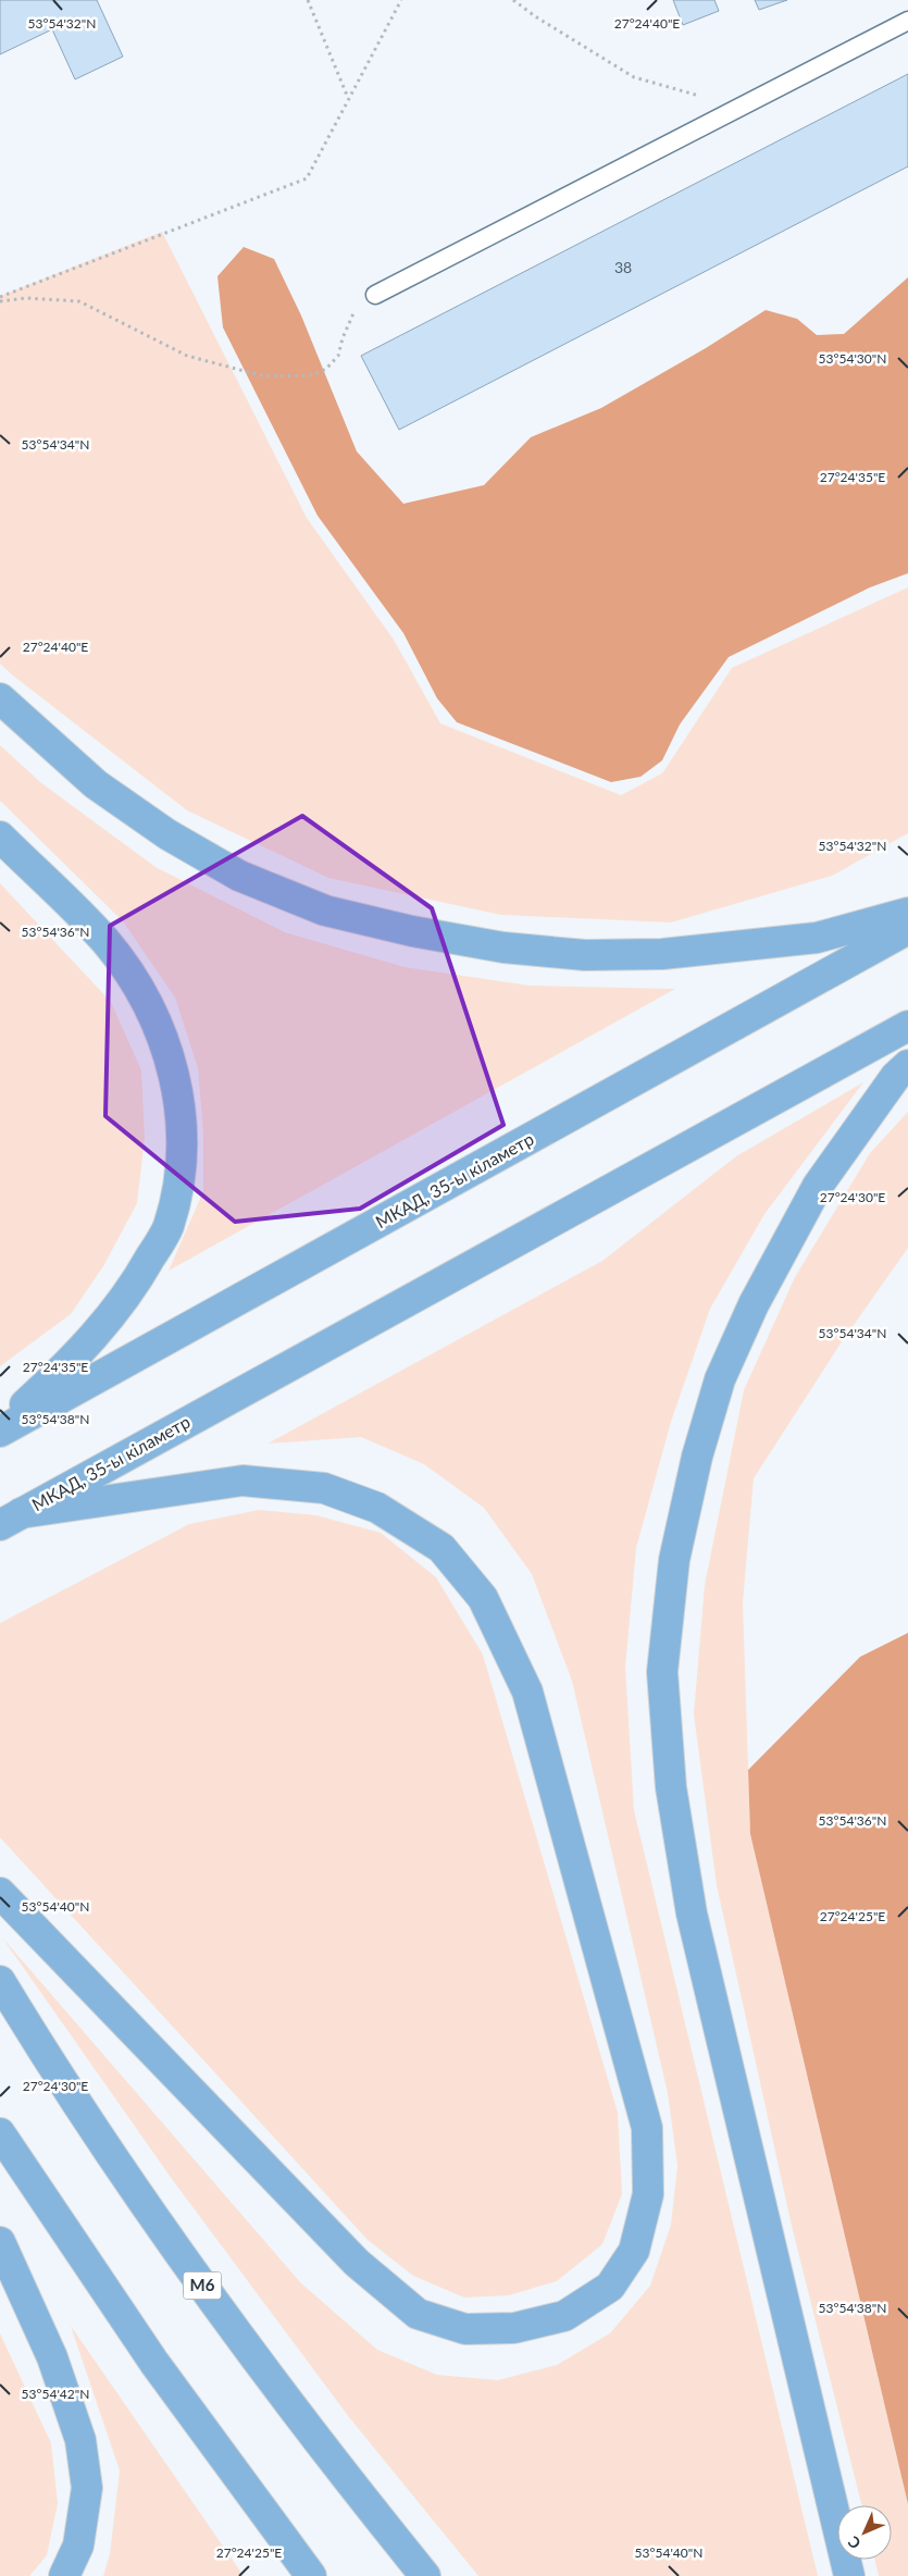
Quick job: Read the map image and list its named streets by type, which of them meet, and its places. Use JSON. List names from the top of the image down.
{
  "streets": {
    "highway": ["МКАД, 35-ы кіламетр", "М6"]
  },
  "house_numbers": ["38"],
  "north": "bottom left",
  "coordinates": [
    "53°54'32\"N",
    "27°24'40\"E",
    "53°54'30\"N",
    "53°54'34\"N",
    "27°24'35\"E",
    "53°54'36\"N",
    "27°24'30\"E",
    "53°54'38\"N",
    "53°54'40\"N",
    "27°24'25\"E",
    "53°54'42\"N"
  ]
}
